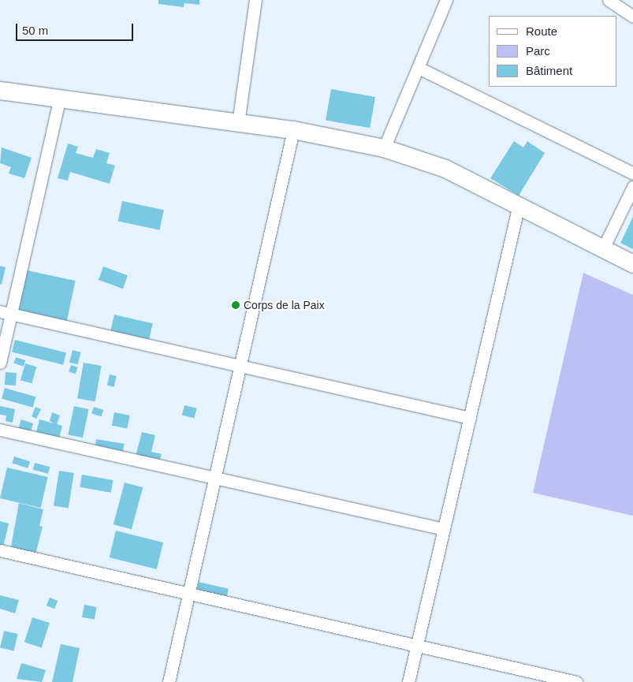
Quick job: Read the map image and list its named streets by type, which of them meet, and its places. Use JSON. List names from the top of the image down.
{
  "places": ["Corps de la Paix"],
  "legend": ["Route", "Parc", "Bâtiment"],
  "scale_bar": "50 m"
}
